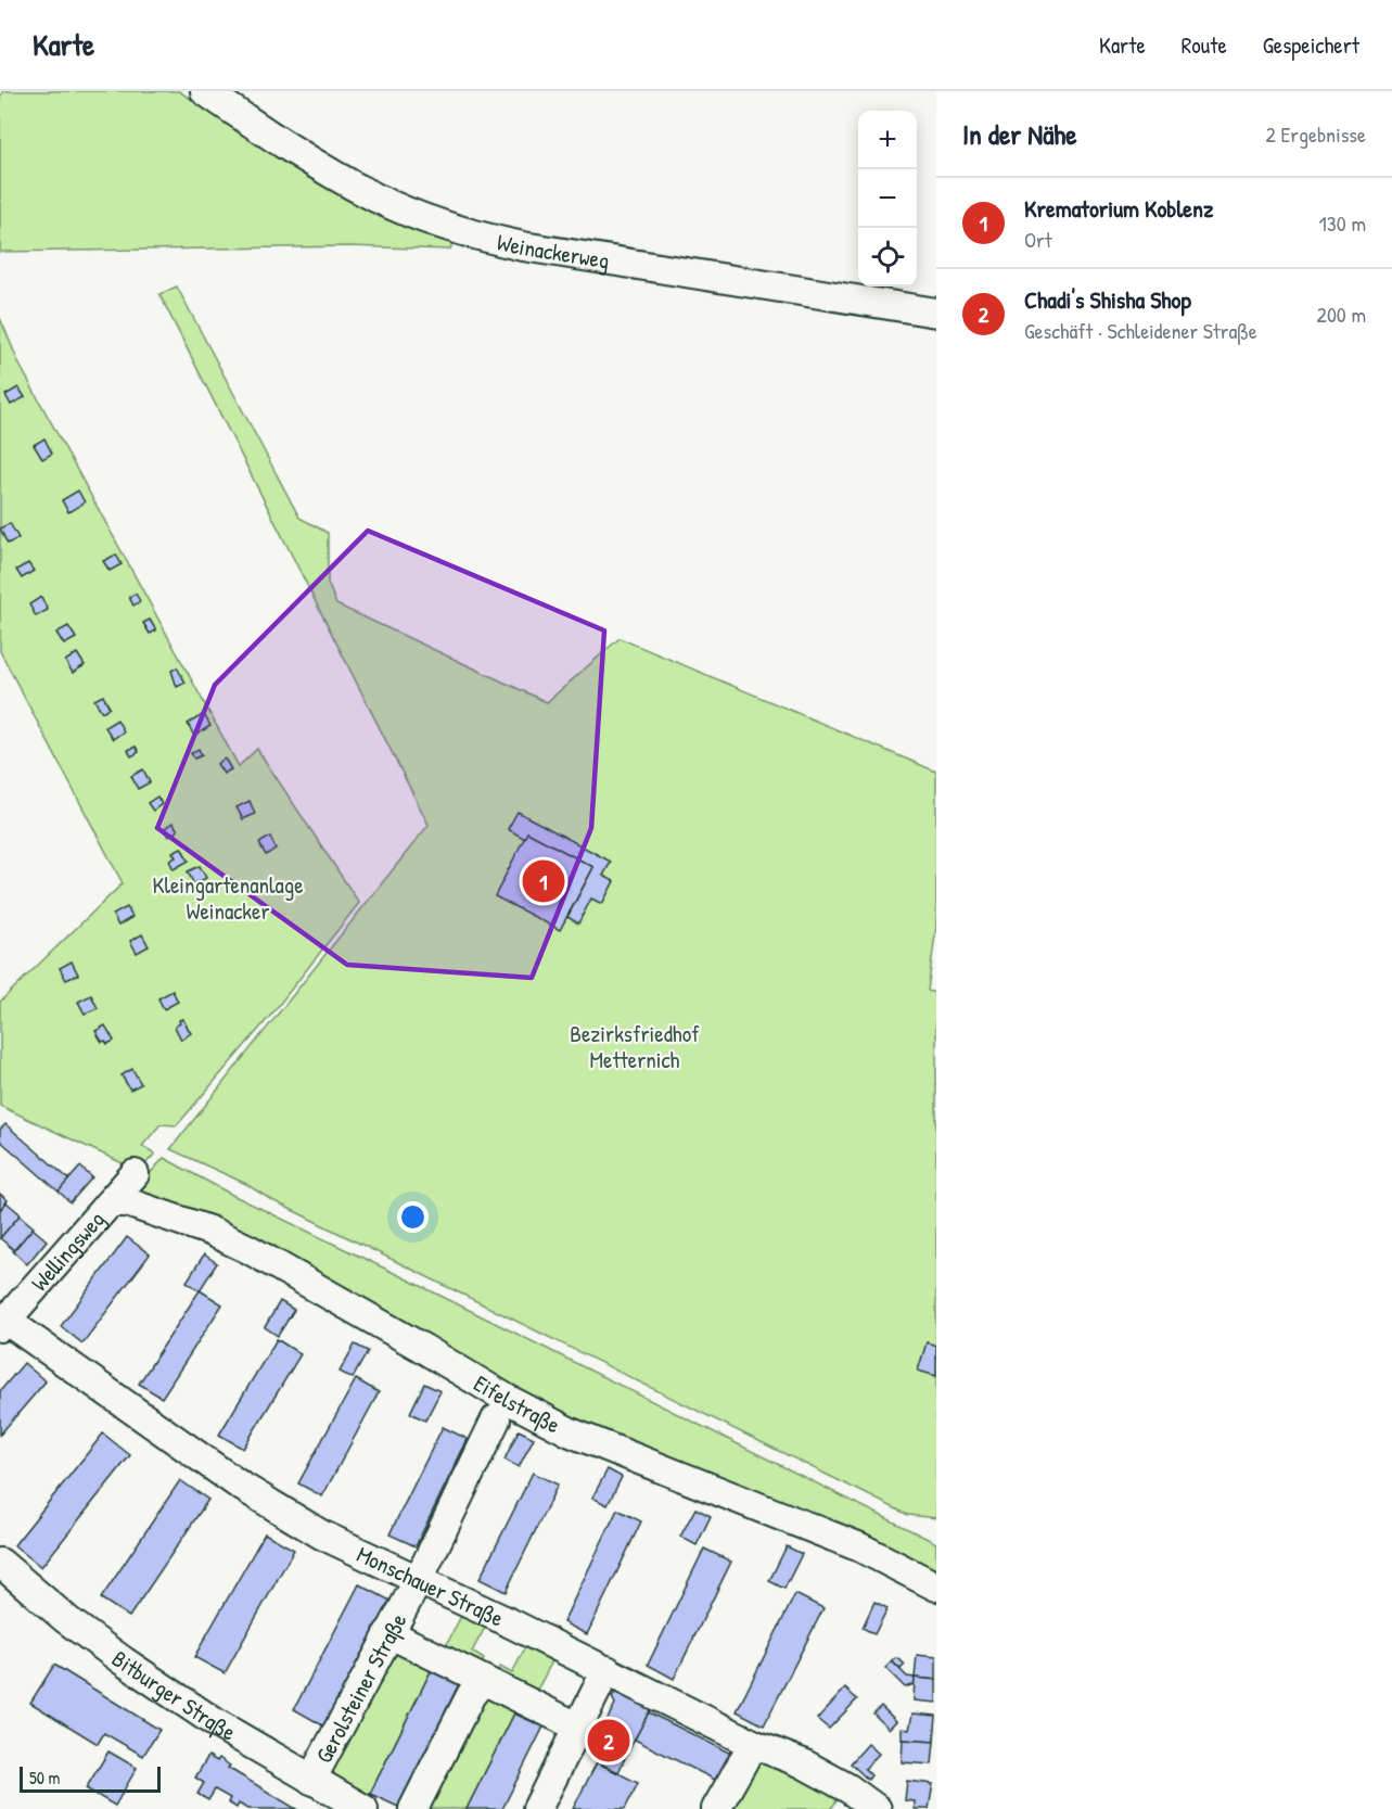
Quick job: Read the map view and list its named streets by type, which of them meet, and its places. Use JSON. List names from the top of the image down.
{
  "streets": {
    "street": [
      "Weinackerweg",
      "Wellingsweg",
      "Eifelstraße",
      "Monschauer Straße",
      "Gerolsteiner Straße",
      "Bitburger Straße"
    ]
  },
  "crossings": [
    ["Wellingsweg", "Eifelstraße"],
    ["Wellingsweg", "Monschauer Straße"],
    ["Monschauer Straße", "Gerolsteiner Straße"],
    ["Gerolsteiner Straße", "Bitburger Straße"]
  ],
  "parks": ["Kleingartenanlage Weinacker", "Bezirksfriedhof Metternich"],
  "scale_bar": "50 m",
  "page": {
    "header": "Karte",
    "nav": ["Karte", "Route", "Gespeichert"],
    "heading": ["In der Nähe", "2 Ergebnisse"],
    "map_buttons": ["+", "−"],
    "list": [
      {
        "mark": "1",
        "name": "Krematorium Koblenz",
        "note": "Ort",
        "value": "130 m"
      },
      {
        "mark": "2",
        "name": "Chadi's Shisha Shop",
        "note": "Geschäft · Schleidener Straße",
        "value": "200 m"
      }
    ],
    "pins": ["1", "2"],
    "scale": "50 m"
  }
}
